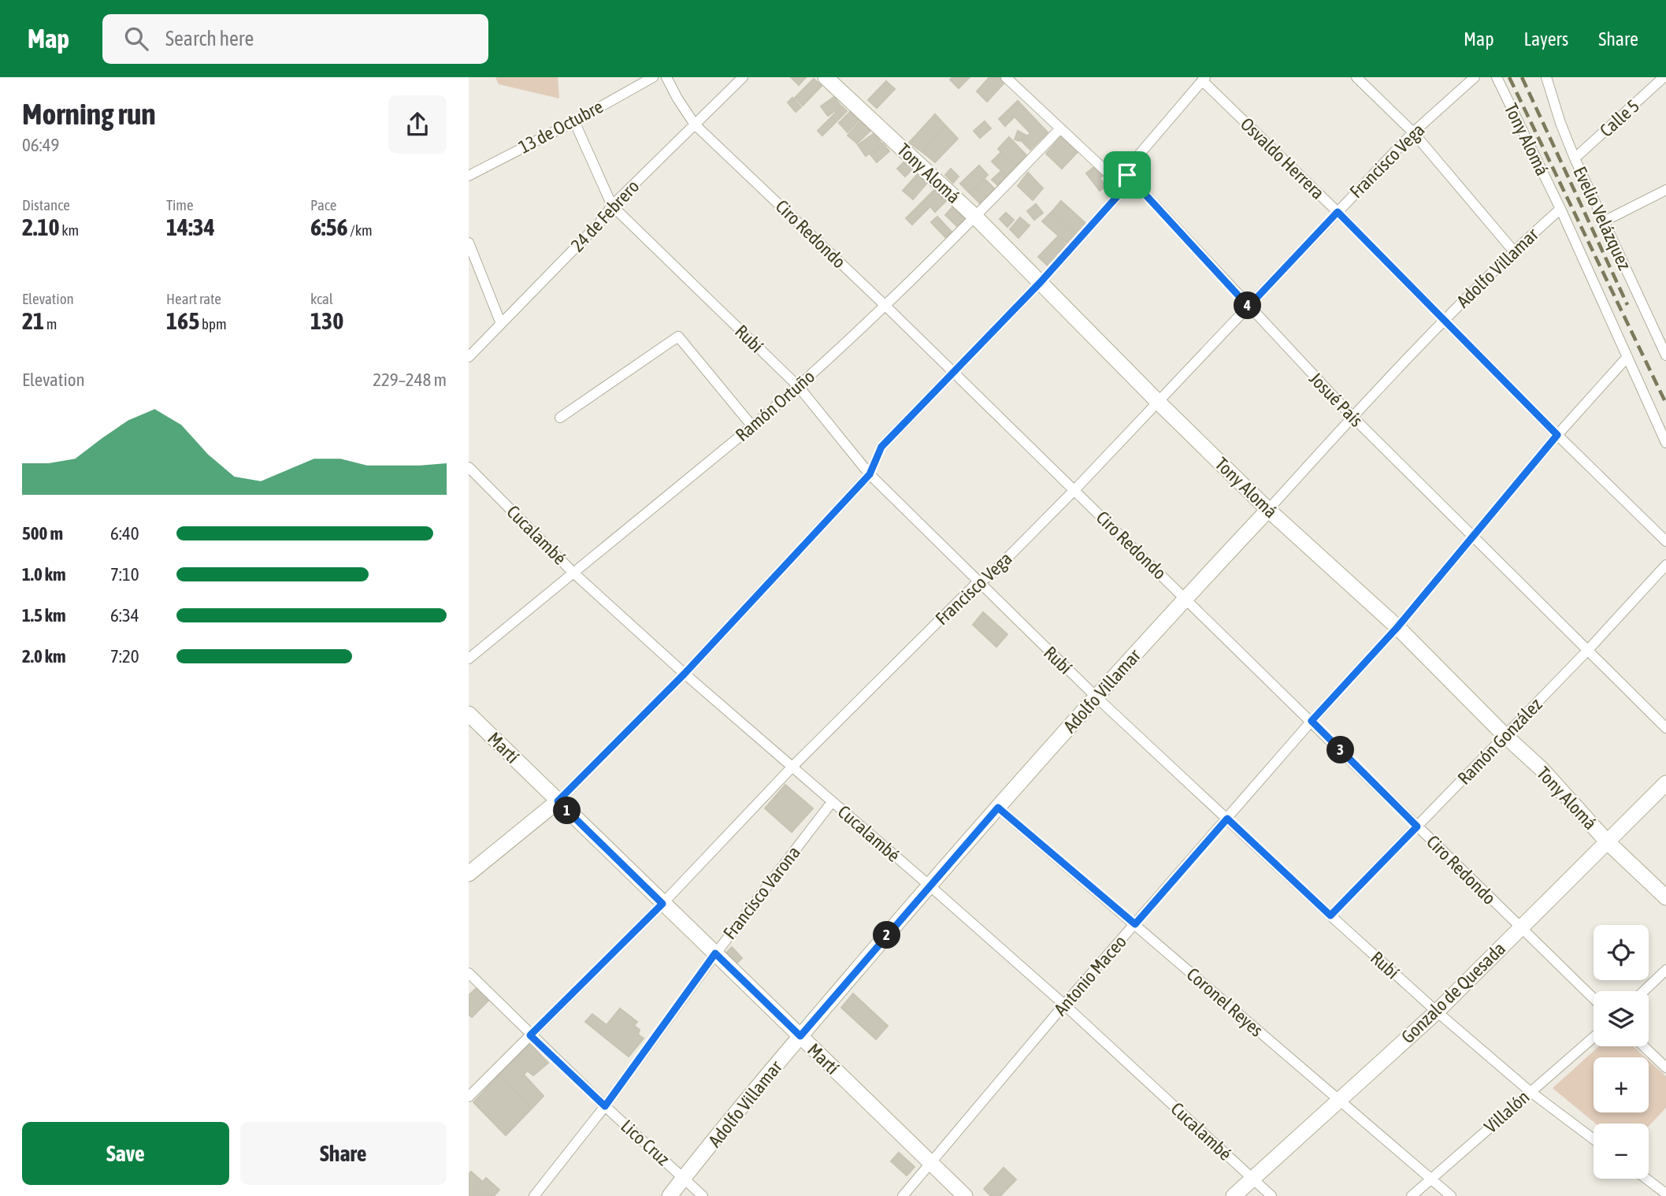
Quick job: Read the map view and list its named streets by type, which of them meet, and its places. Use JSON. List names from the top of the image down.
{
  "streets": {
    "street": [
      "Calle 5",
      "13 de Octubre",
      "Tony Alomá",
      "Osvaldo Herrera",
      "Francisco Vega",
      "24 de Febrero",
      "Evelio Velázquez",
      "Ciro Redondo",
      "Adolfo Villamar",
      "Rubí",
      "Josué País",
      "Ramón Ortuño",
      "Cucalambé",
      "Ramón González",
      "Martí",
      "Francisco Varona",
      "Antonio Maceo",
      "Gonzalo de Quesada",
      "Coronel Reyes",
      "Villalón",
      "Lico Cruz"
    ]
  },
  "crossings": [
    ["Calle 5", "Evelio Velázquez"],
    ["13 de Octubre", "Rubí"],
    ["Tony Alomá", "Francisco Vega"],
    ["Tony Alomá", "Adolfo Villamar"],
    ["Tony Alomá", "Ramón Ortuño"],
    ["Tony Alomá", "Ramón González"],
    ["Tony Alomá", "Antonio Maceo"],
    ["Tony Alomá", "Gonzalo de Quesada"],
    ["Osvaldo Herrera", "Francisco Vega"],
    ["Osvaldo Herrera", "Adolfo Villamar"],
    ["Osvaldo Herrera", "Antonio Maceo"],
    ["Francisco Vega", "Ciro Redondo"],
    ["Francisco Vega", "Rubí"],
    ["Francisco Vega", "Josué País"],
    ["Francisco Vega", "Cucalambé"],
    ["Francisco Vega", "Martí"],
    ["Francisco Vega", "Lico Cruz"],
    ["24 de Febrero", "Ciro Redondo"],
    ["24 de Febrero", "Rubí"],
    ["Ciro Redondo", "Adolfo Villamar"],
    ["Ciro Redondo", "Ramón Ortuño"],
    ["Ciro Redondo", "Ramón González"],
    ["Ciro Redondo", "Antonio Maceo"],
    ["Ciro Redondo", "Gonzalo de Quesada"],
    ["Adolfo Villamar", "Rubí"],
    ["Adolfo Villamar", "Josué País"],
    ["Adolfo Villamar", "Cucalambé"],
    ["Adolfo Villamar", "Martí"],
    ["Adolfo Villamar", "Coronel Reyes"],
    ["Adolfo Villamar", "Lico Cruz"],
    ["Rubí", "Ramón Ortuño"],
    ["Rubí", "Ramón González"],
    ["Rubí", "Antonio Maceo"],
    ["Rubí", "Gonzalo de Quesada"],
    ["Rubí", "Villalón"],
    ["Josué País", "Ramón Ortuño"],
    ["Josué País", "Ramón González"],
    ["Josué País", "Antonio Maceo"],
    ["Ramón Ortuño", "Cucalambé"],
    ["Cucalambé", "Francisco Varona"],
    ["Cucalambé", "Antonio Maceo"],
    ["Cucalambé", "Gonzalo de Quesada"],
    ["Martí", "Francisco Varona"],
    ["Martí", "Antonio Maceo"],
    ["Francisco Varona", "Lico Cruz"],
    ["Antonio Maceo", "Coronel Reyes"],
    ["Gonzalo de Quesada", "Coronel Reyes"],
    ["Coronel Reyes", "Villalón"]
  ],
  "page": {
    "header": "Map",
    "search": "Search here",
    "nav": ["Map", "Layers", "Share"],
    "heading": ["Morning run", "06:49"],
    "stats": [
      ["Distance", "2.10 km"],
      ["Time", "14:34"],
      ["Pace", "6:56 /km"],
      ["Elevation", "21 m"],
      ["Heart rate", "165 bpm"],
      ["kcal", "130"]
    ],
    "pins": [
      "4",
      "3",
      "1",
      "2"
    ],
    "chart": ["Elevation", "229–248 m"],
    "list": [
      {
        "name": "500 m",
        "note": "6:40"
      },
      {
        "name": "1.0 km",
        "note": "7:10"
      },
      {
        "name": "1.5 km",
        "note": "6:34"
      },
      {
        "name": "2.0 km",
        "note": "7:20"
      }
    ],
    "map_buttons": ["+", "−"],
    "buttons": ["Save", "Share"]
  }
}
